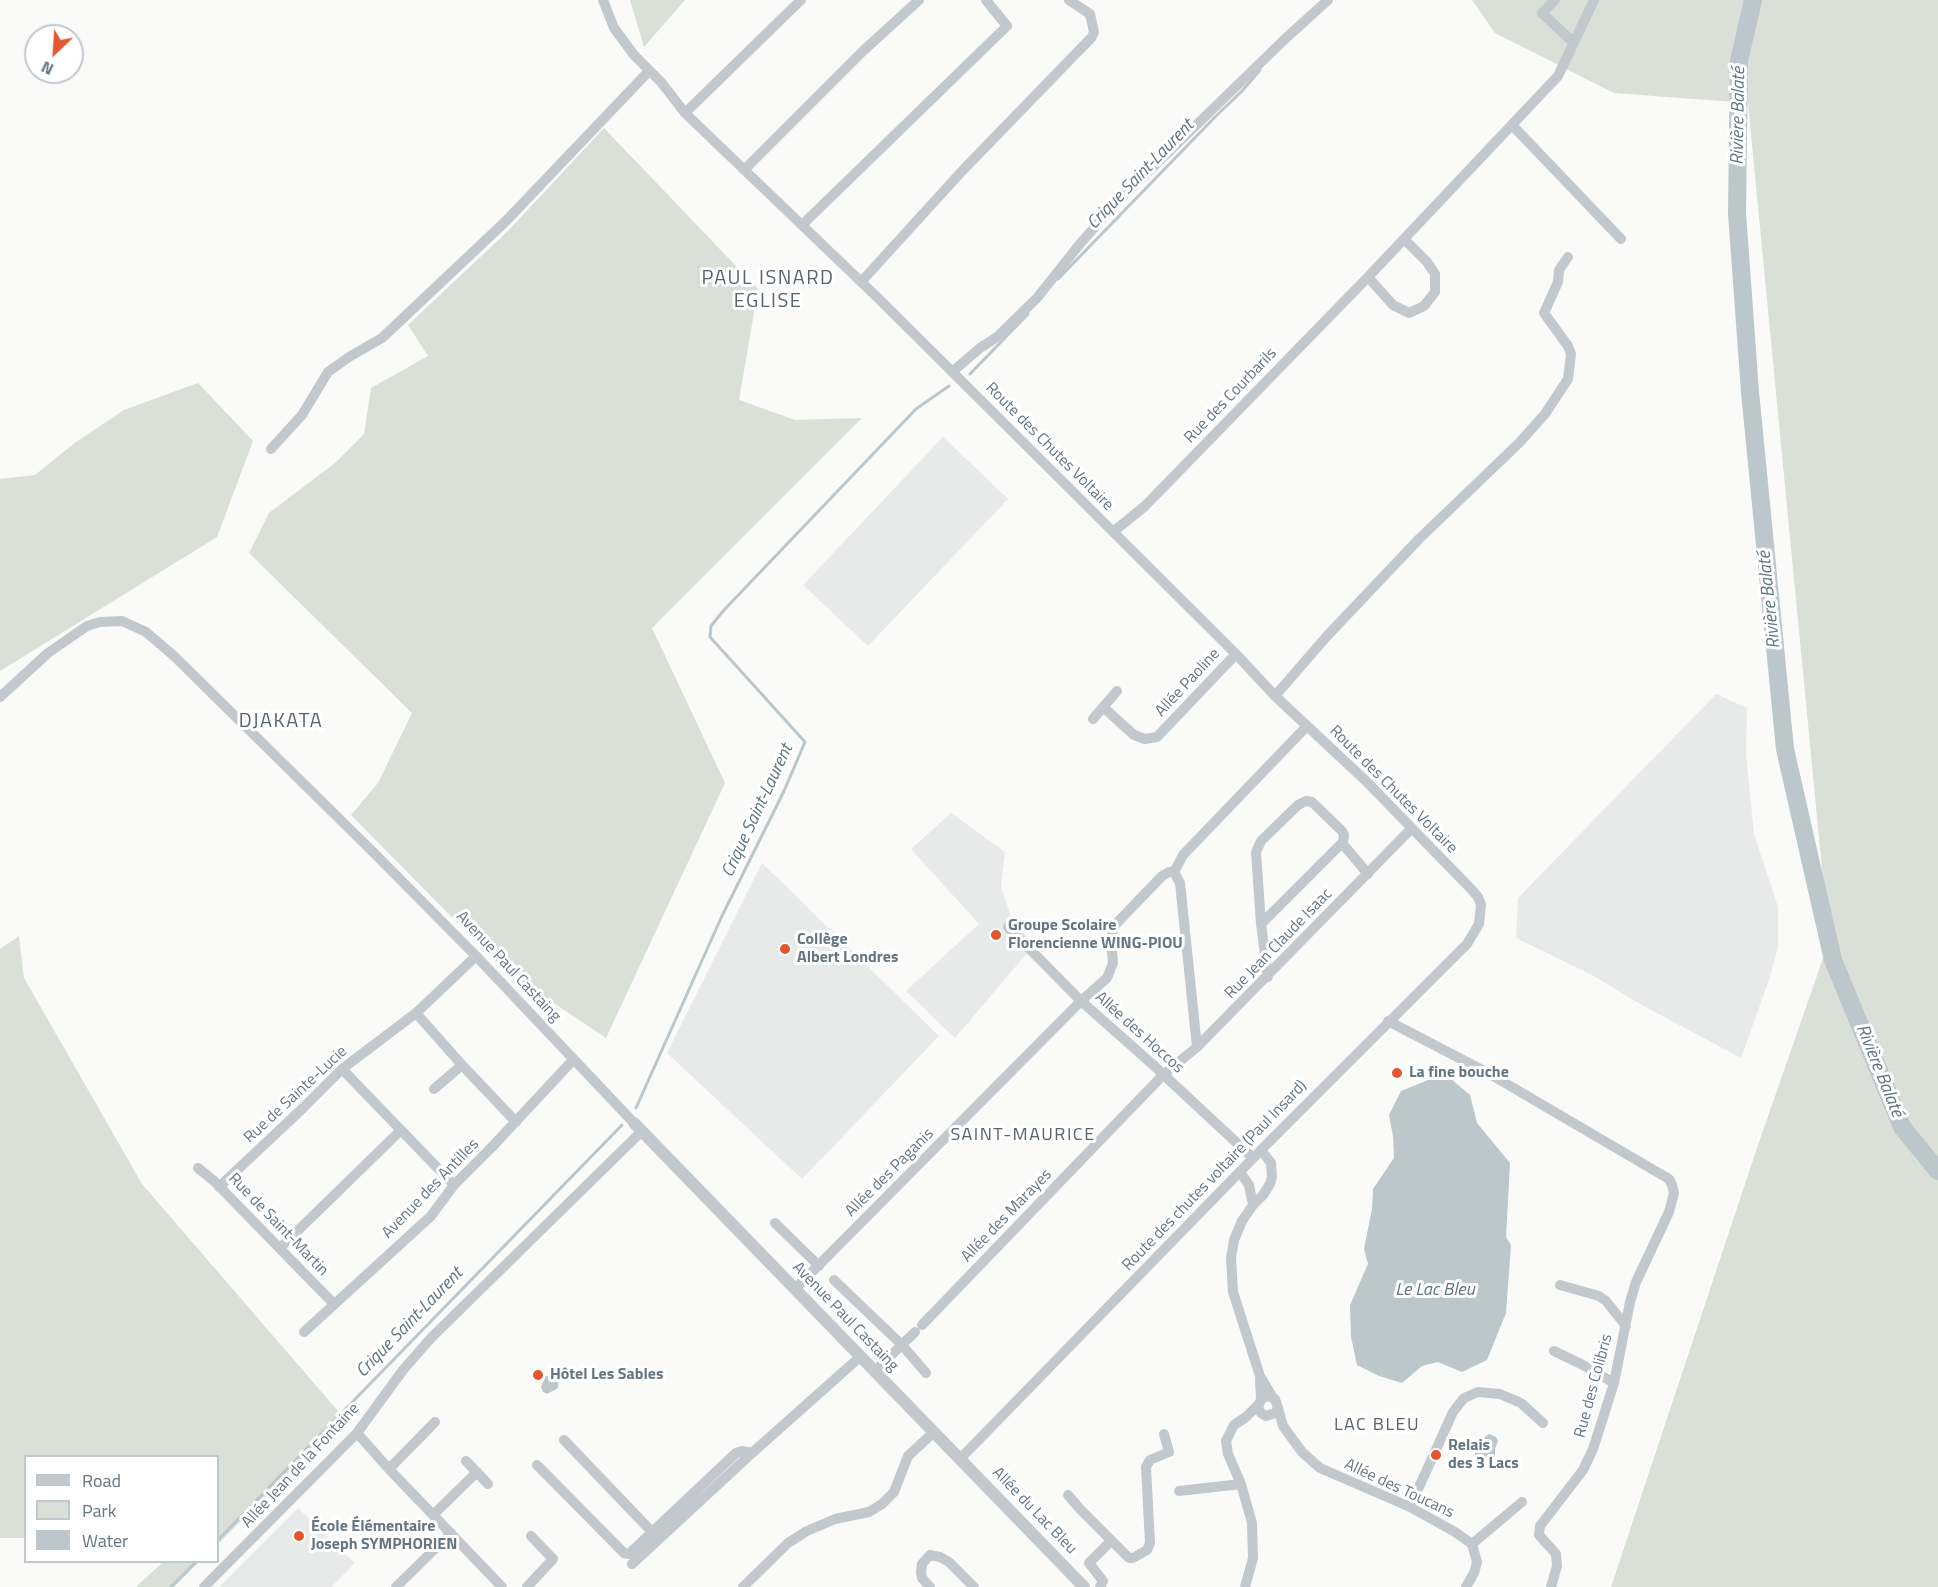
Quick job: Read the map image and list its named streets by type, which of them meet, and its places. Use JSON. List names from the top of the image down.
{
  "streets": {
    "street": [
      "Rue des Courbarils",
      "Route des Chutes Voltaire",
      "Allée Paoline",
      "Rue Jean Claude Isaac",
      "Avenue Paul Castaing",
      "Allée des Hoccos",
      "Rue de Sainte-Lucie",
      "Allée des Paganis",
      "Route des chutes voltaire (Paul Insard)",
      "Avenue des Antilles",
      "Allée des Marayes",
      "Rue de Saint-Martin",
      "Rue des Colibris",
      "Allée Jean de la Fontaine",
      "Allée des Toucans",
      "Allée du Lac Bleu"
    ]
  },
  "crossings": [
    ["Rue des Courbarils", "Route des Chutes Voltaire"],
    ["Route des Chutes Voltaire", "Allée Paoline"],
    ["Route des Chutes Voltaire", "Rue Jean Claude Isaac"],
    ["Route des Chutes Voltaire", "Route des chutes voltaire (Paul Insard)"],
    ["Rue Jean Claude Isaac", "Allée des Hoccos"],
    ["Rue Jean Claude Isaac", "Allée des Marayes"],
    ["Avenue Paul Castaing", "Rue de Sainte-Lucie"],
    ["Avenue Paul Castaing", "Allée des Paganis"],
    ["Avenue Paul Castaing", "Route des chutes voltaire (Paul Insard)"],
    ["Avenue Paul Castaing", "Avenue des Antilles"],
    ["Avenue Paul Castaing", "Allée des Marayes"],
    ["Avenue Paul Castaing", "Allée Jean de la Fontaine"],
    ["Avenue Paul Castaing", "Allée du Lac Bleu"],
    ["Allée des Hoccos", "Allée des Paganis"],
    ["Allée des Hoccos", "Route des chutes voltaire (Paul Insard)"],
    ["Allée des Hoccos", "Allée des Marayes"],
    ["Rue de Sainte-Lucie", "Rue de Saint-Martin"],
    ["Route des chutes voltaire (Paul Insard)", "Rue des Colibris"],
    ["Route des chutes voltaire (Paul Insard)", "Allée des Toucans"],
    ["Route des chutes voltaire (Paul Insard)", "Allée du Lac Bleu"],
    ["Avenue des Antilles", "Rue de Saint-Martin"]
  ],
  "districts": [
    "PAUL ISNARD EGLISE",
    "DJAKATA",
    "SAINT-MAURICE",
    "LAC BLEU"
  ],
  "water": ["Rivière Balaté", "Crique Saint-Laurent", "Le Lac Bleu"],
  "places": [
    "Groupe Scolaire Florencienne WING-PIOU",
    "Collège Albert Londres",
    "La fine bouche",
    "Hôtel Les Sables",
    "Relais des 3 Lacs",
    "École Élémentaire Joseph SYMPHORIEN"
  ],
  "legend": ["Road", "Park", "Water"],
  "north": "bottom left"
}
